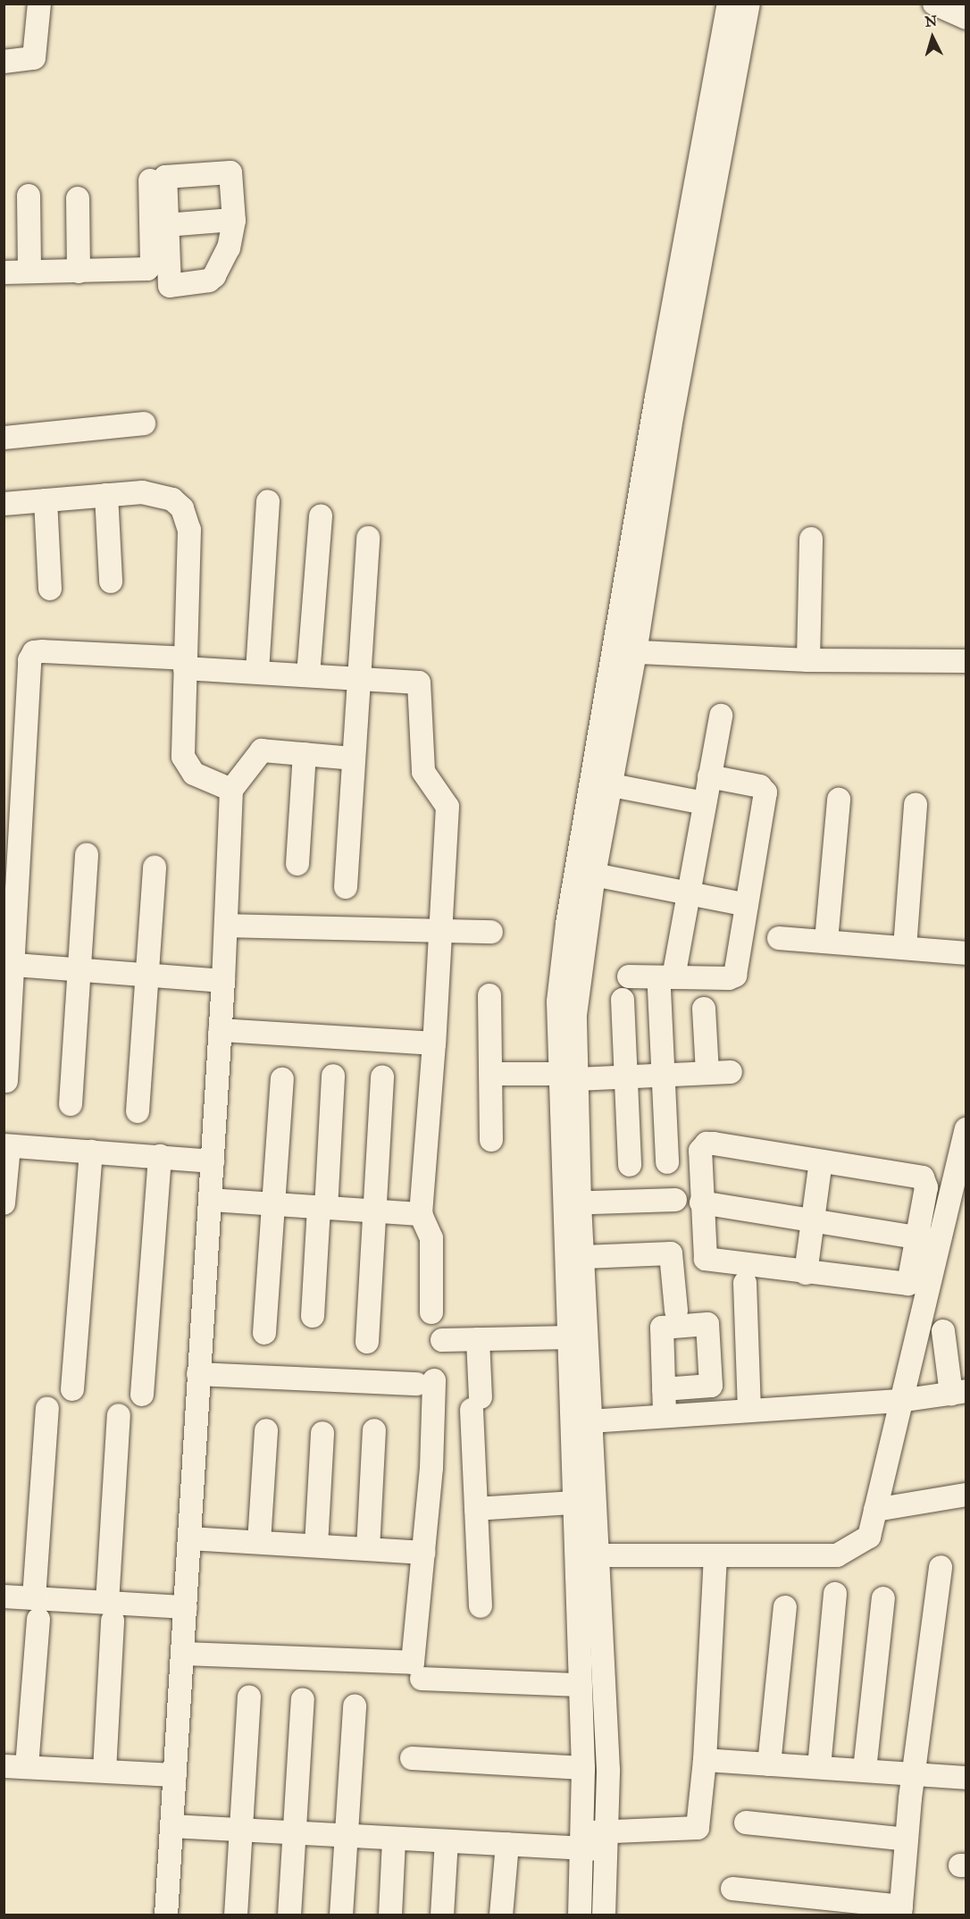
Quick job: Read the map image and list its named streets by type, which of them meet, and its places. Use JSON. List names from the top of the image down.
{
  "north": "top"
}
